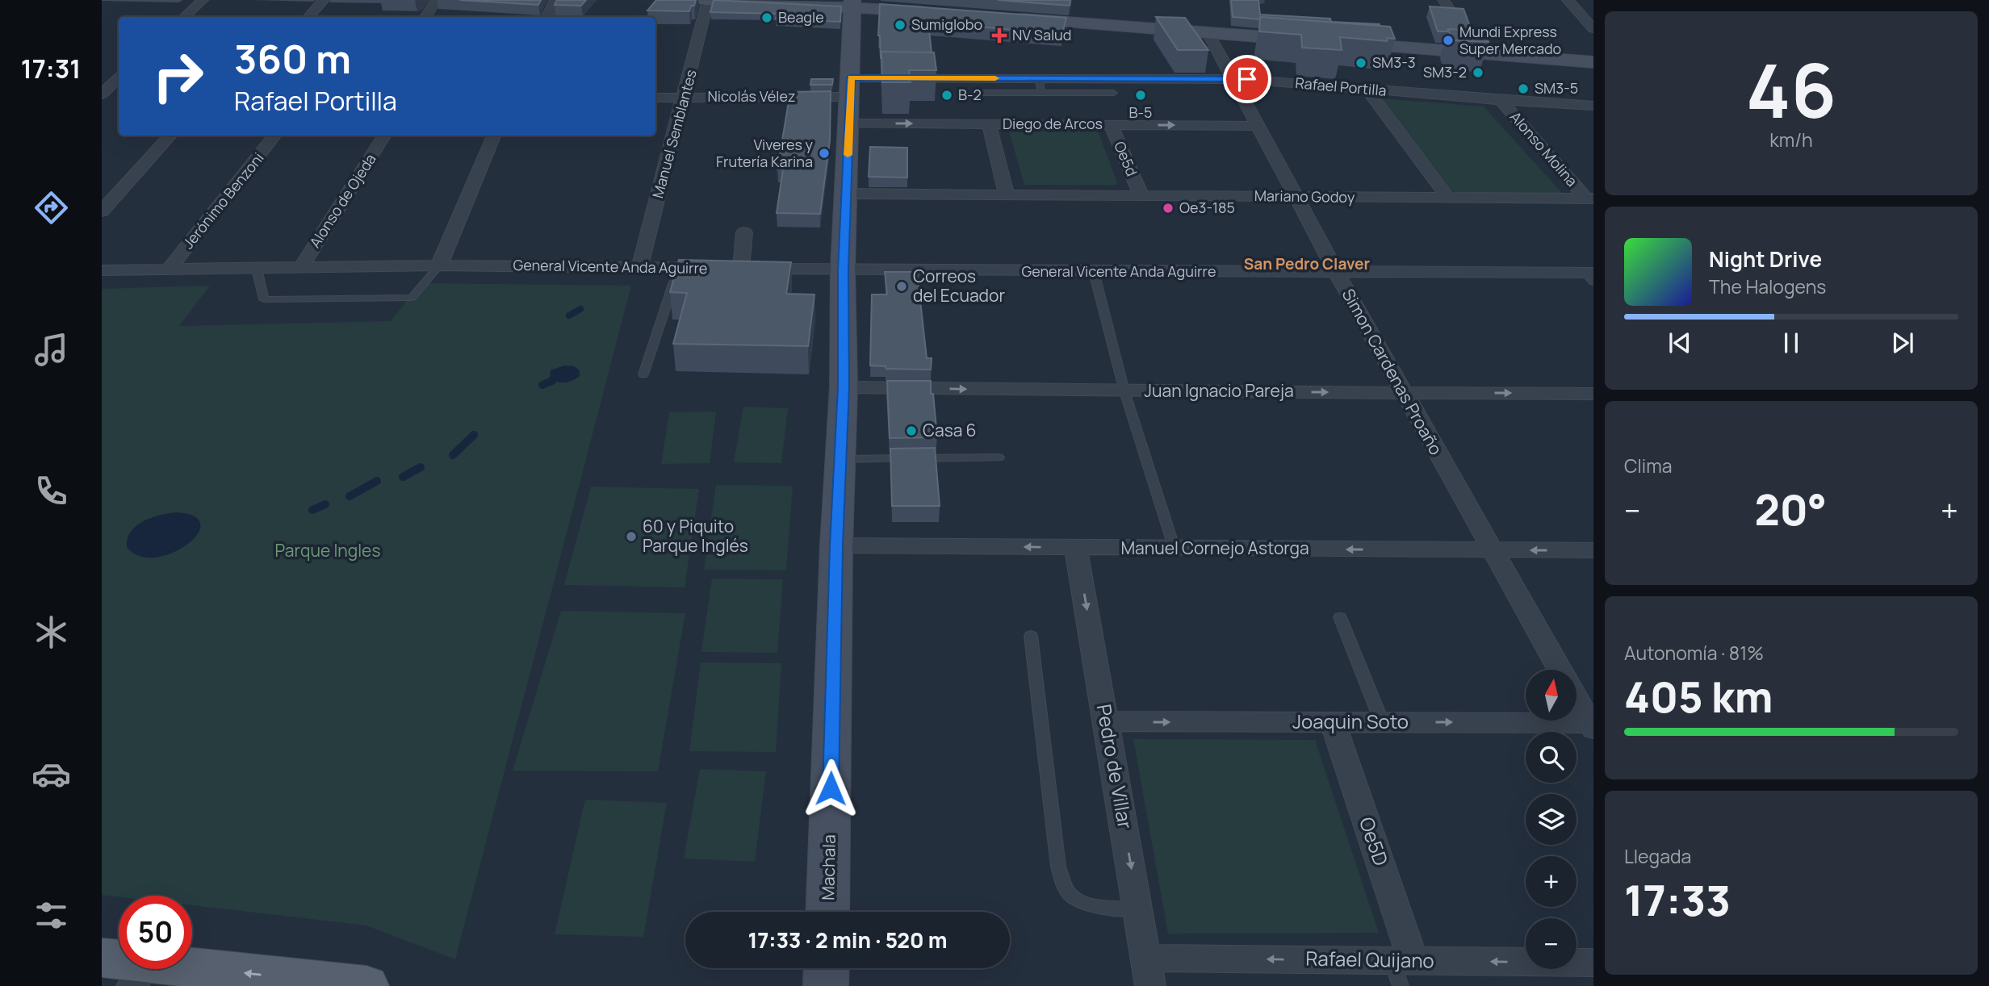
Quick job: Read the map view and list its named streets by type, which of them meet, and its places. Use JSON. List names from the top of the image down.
{
  "streets": {
    "main road": ["Machala"],
    "street": [
      "Rafael Portilla",
      "Nicolás Vélez",
      "Diego de Arcos",
      "Manuel Semblantes",
      "Alonso Molina",
      "Oe5d",
      "Mariano Godoy",
      "Jerónimo Benzoni",
      "Alonso de Ojeda",
      "General Vicente Anda Aguirre",
      "Simon Cardenas Proaño",
      "Juan Ignacio Pareja",
      "Manuel Cornejo Astorga",
      "Joaquin Soto",
      "Pedro de Villar",
      "Oe5D",
      "Rafael Quijano"
    ]
  },
  "crossings": [
    ["Rafael Portilla", "Nicolás Vélez"],
    ["Rafael Portilla", "Diego de Arcos"],
    ["Rafael Portilla", "Alonso Molina"],
    ["Rafael Portilla", "Simon Cardenas Proaño"],
    ["Rafael Portilla", "Machala"],
    ["Nicolás Vélez", "Diego de Arcos"],
    ["Nicolás Vélez", "Manuel Semblantes"],
    ["Nicolás Vélez", "Machala"],
    ["Diego de Arcos", "Oe5d"],
    ["Diego de Arcos", "Simon Cardenas Proaño"],
    ["Diego de Arcos", "Machala"],
    ["Manuel Semblantes", "General Vicente Anda Aguirre"],
    ["Alonso Molina", "Mariano Godoy"],
    ["Oe5d", "Mariano Godoy"],
    ["Mariano Godoy", "Simon Cardenas Proaño"],
    ["Mariano Godoy", "Machala"],
    ["Jerónimo Benzoni", "General Vicente Anda Aguirre"],
    ["Alonso de Ojeda", "General Vicente Anda Aguirre"],
    ["General Vicente Anda Aguirre", "Simon Cardenas Proaño"],
    ["General Vicente Anda Aguirre", "Machala"],
    ["Simon Cardenas Proaño", "Juan Ignacio Pareja"],
    ["Simon Cardenas Proaño", "Manuel Cornejo Astorga"],
    ["Simon Cardenas Proaño", "Joaquin Soto"],
    ["Juan Ignacio Pareja", "Machala"],
    ["Manuel Cornejo Astorga", "Pedro de Villar"],
    ["Manuel Cornejo Astorga", "Machala"],
    ["Joaquin Soto", "Pedro de Villar"],
    ["Joaquin Soto", "Oe5D"],
    ["Pedro de Villar", "Rafael Quijano"],
    ["Oe5D", "Rafael Quijano"]
  ],
  "one_way": [
    "Diego de Arcos",
    "Juan Ignacio Pareja",
    "Manuel Cornejo Astorga",
    "Joaquin Soto",
    "Pedro de Villar",
    "Rafael Quijano"
  ],
  "districts": ["San Pedro Claver"],
  "parks": ["Parque Ingles"],
  "places": {
    "other": [
      "Beagle",
      "Sumiglobo",
      "Mundi Express Super Mercado",
      "SM3-3",
      "SM3-2",
      "SM3-5",
      "B-2",
      "B-5",
      "Viveres y Frutería Karina",
      "Oe3-185",
      "Correos del Ecuador",
      "Casa 6",
      "60 y Piquito Parque Inglés"
    ],
    "health": ["NV Salud"]
  },
  "north": "top",
  "page": {
    "tabs": "17:31",
    "tile": [
      ["46", "km/h"],
      "Clima",
      ["Autonomía · 81%", "405 km"],
      ["Llegada", "17:33"]
    ],
    "turn": ["360 m", "Rafael Portilla"],
    "song": ["Night Drive", "The Halogens"],
    "heat": ["−", "20°", "+"],
    "map_buttons": ["+", "−"],
    "limit": "50",
    "trip": "17:33 · 2 min · 520 m"
  }
}
